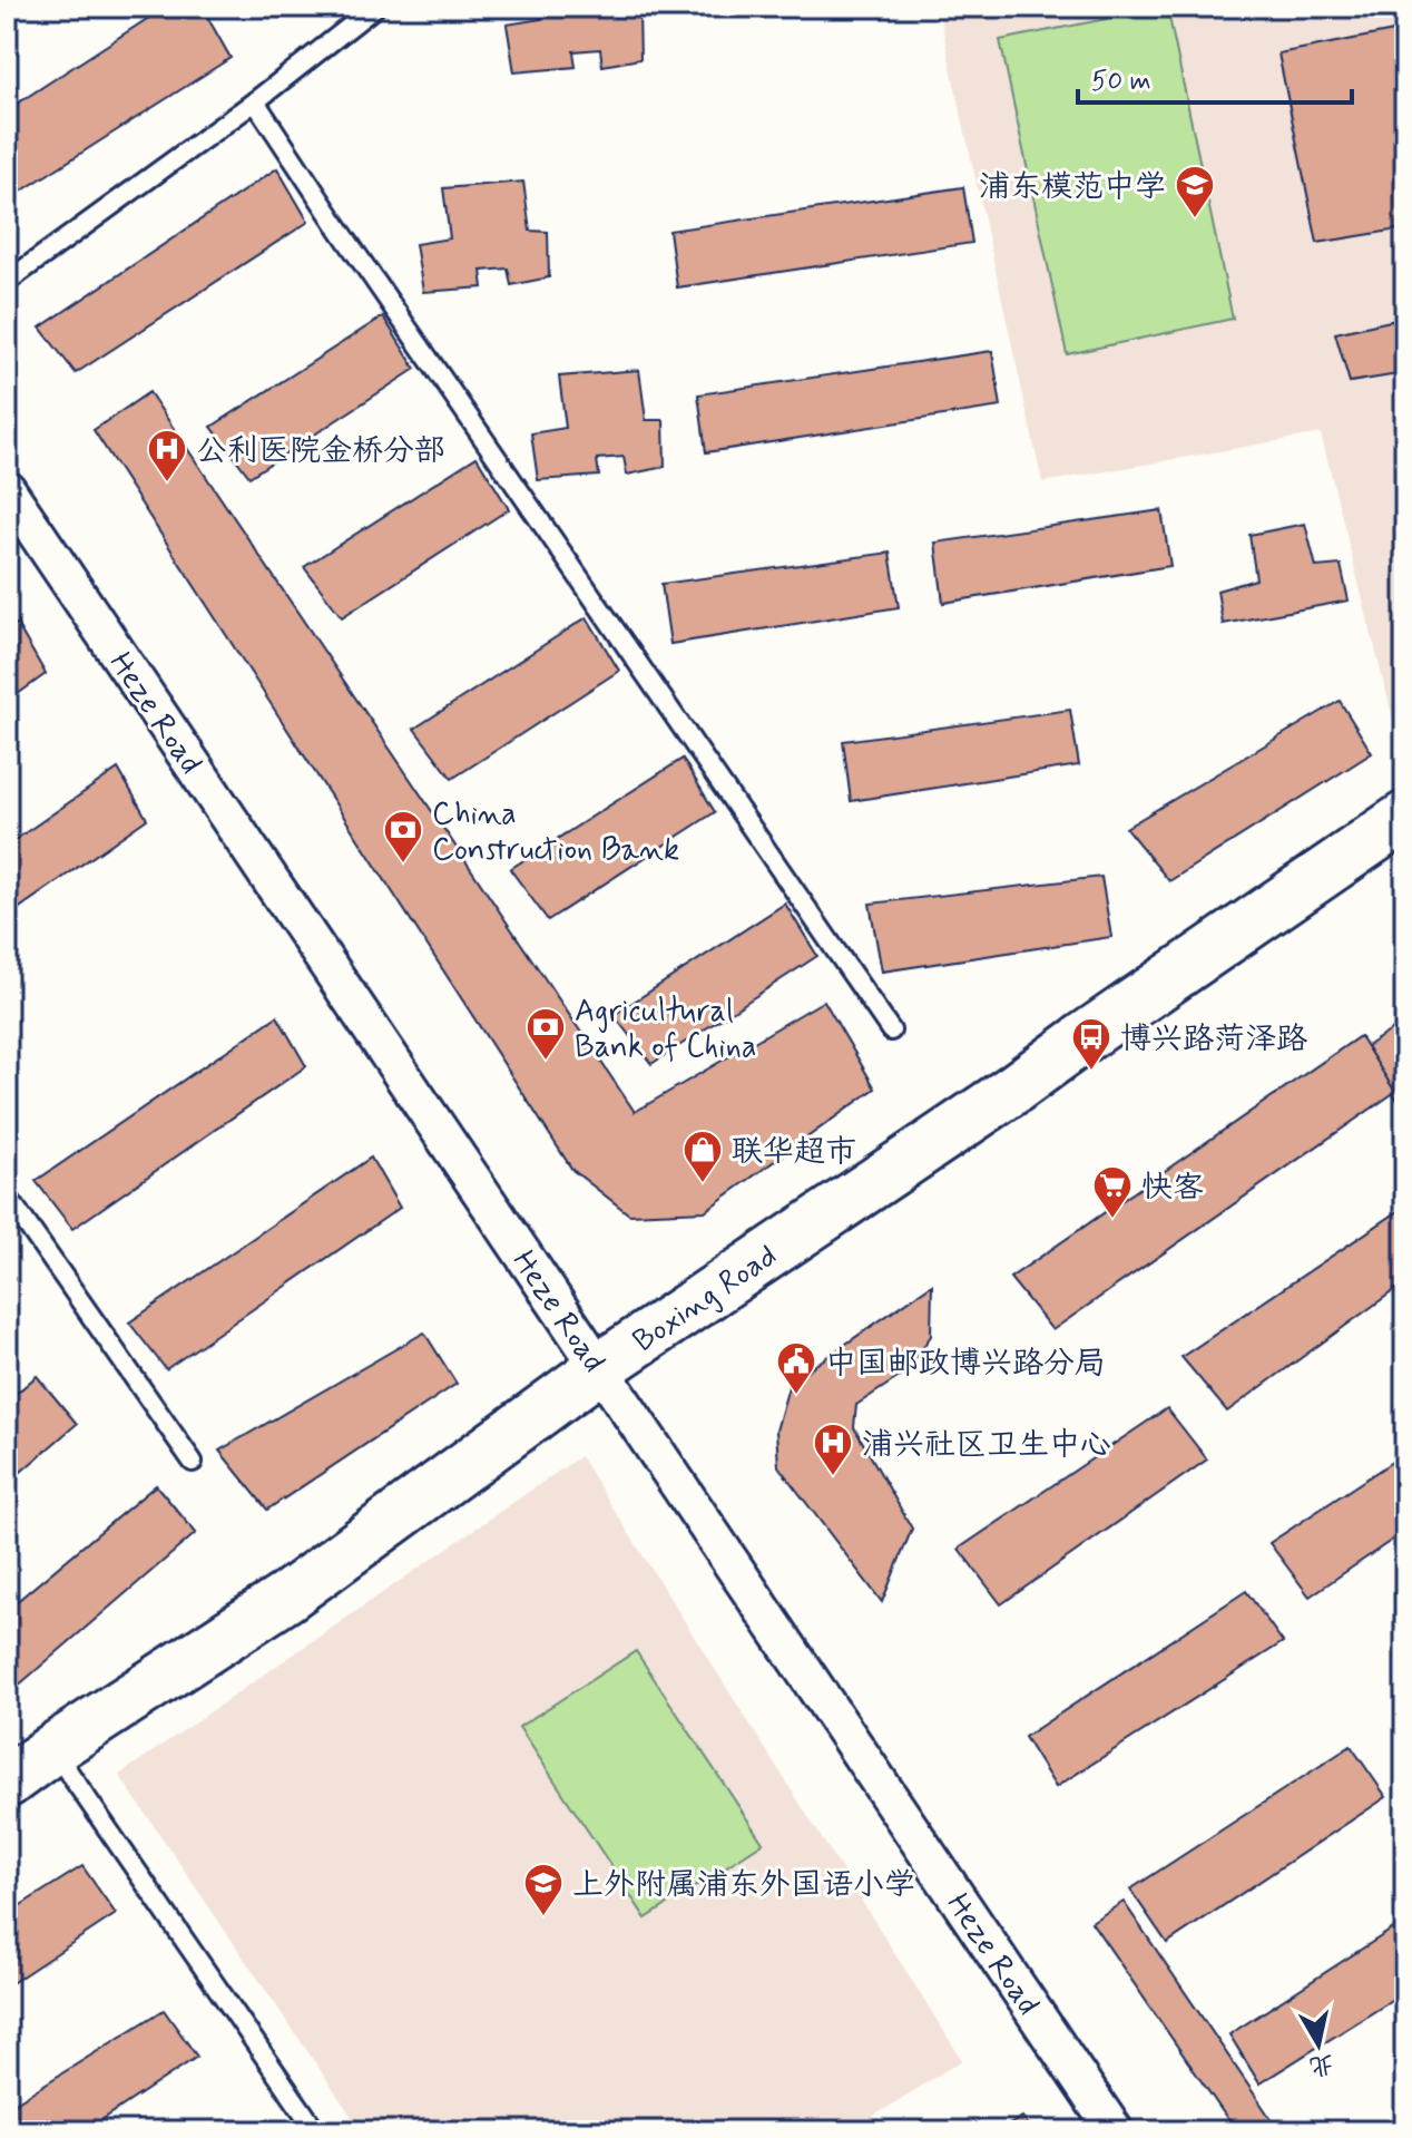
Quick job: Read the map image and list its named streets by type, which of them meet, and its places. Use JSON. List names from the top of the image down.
{
  "streets": {
    "street": ["Heze Road", "Boxing Road"]
  },
  "crossings": [
    ["Heze Road", "Boxing Road"]
  ],
  "places": {
    "school or university": ["浦东模范中学", "上外附属浦东外国语小学"],
    "hospital": ["公利医院金桥分部", "浦兴社区卫生中心"],
    "bank": ["China Construction Bank", "Agricultural Bank of China"],
    "bus stop": ["博兴路菏泽路"],
    "shop": ["联华超市"],
    "supermarket": ["快客"],
    "public building": ["中国邮政博兴路分局"]
  },
  "scale_bar": "50 m",
  "north": "bottom"
}
